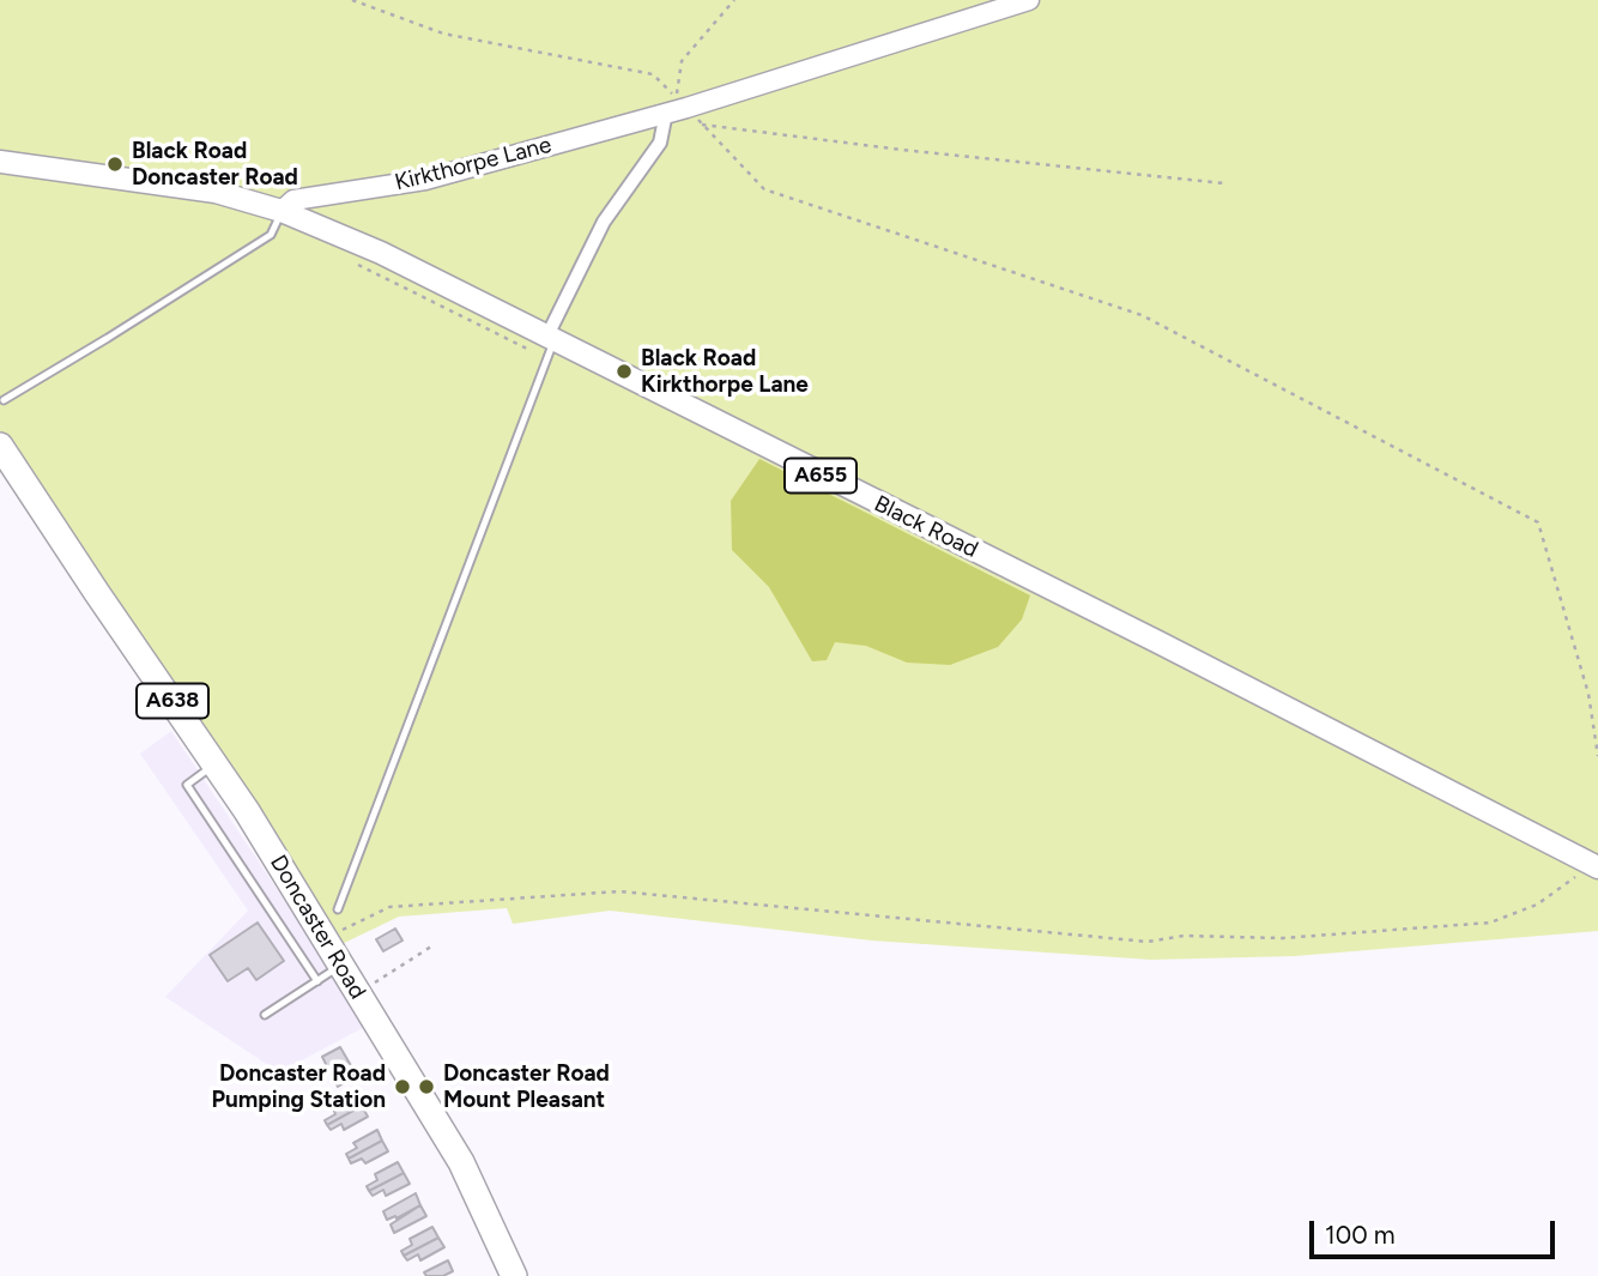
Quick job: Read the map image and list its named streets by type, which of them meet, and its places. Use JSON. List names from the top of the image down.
{
  "streets": {
    "highway": ["A638", "Doncaster Road"],
    "main road": ["A655", "Black Road"],
    "street": ["Kirkthorpe Lane"]
  },
  "crossings": [
    ["Kirkthorpe Lane", "Black Road"]
  ],
  "places": [
    "Black Road Doncaster Road",
    "Black Road Kirkthorpe Lane",
    "Doncaster Road Pumping Station",
    "Doncaster Road Mount Pleasant"
  ],
  "scale_bar": "100 m"
}
